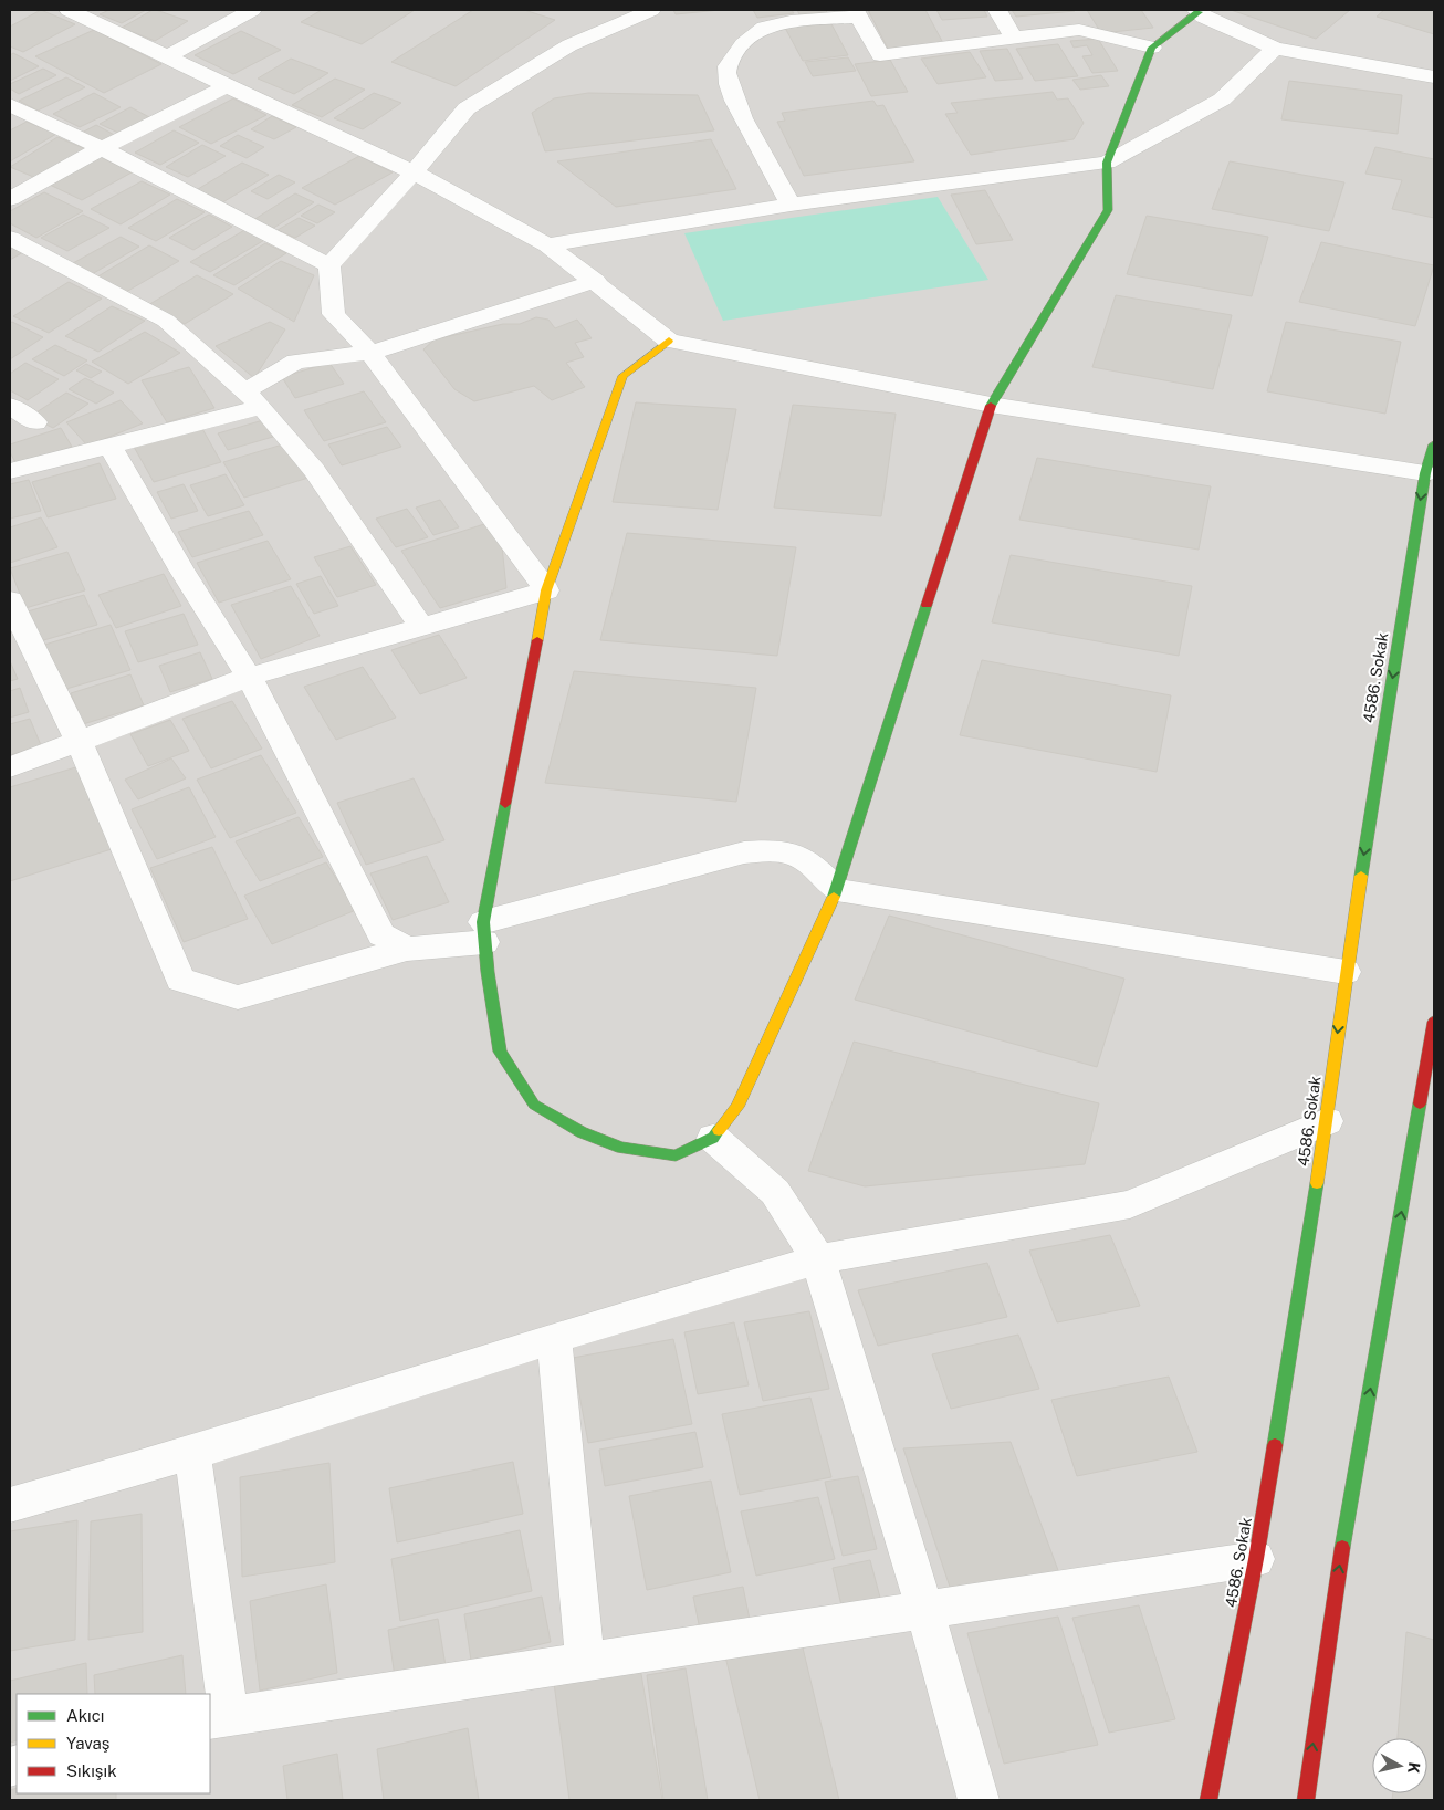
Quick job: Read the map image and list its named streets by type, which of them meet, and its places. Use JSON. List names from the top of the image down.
{
  "streets": {
    "street": ["4586. Sokak"]
  },
  "one_way": ["4586. Sokak"],
  "legend": ["Akıcı", "Yavaş", "Sıkışık"],
  "north": "right"
}
